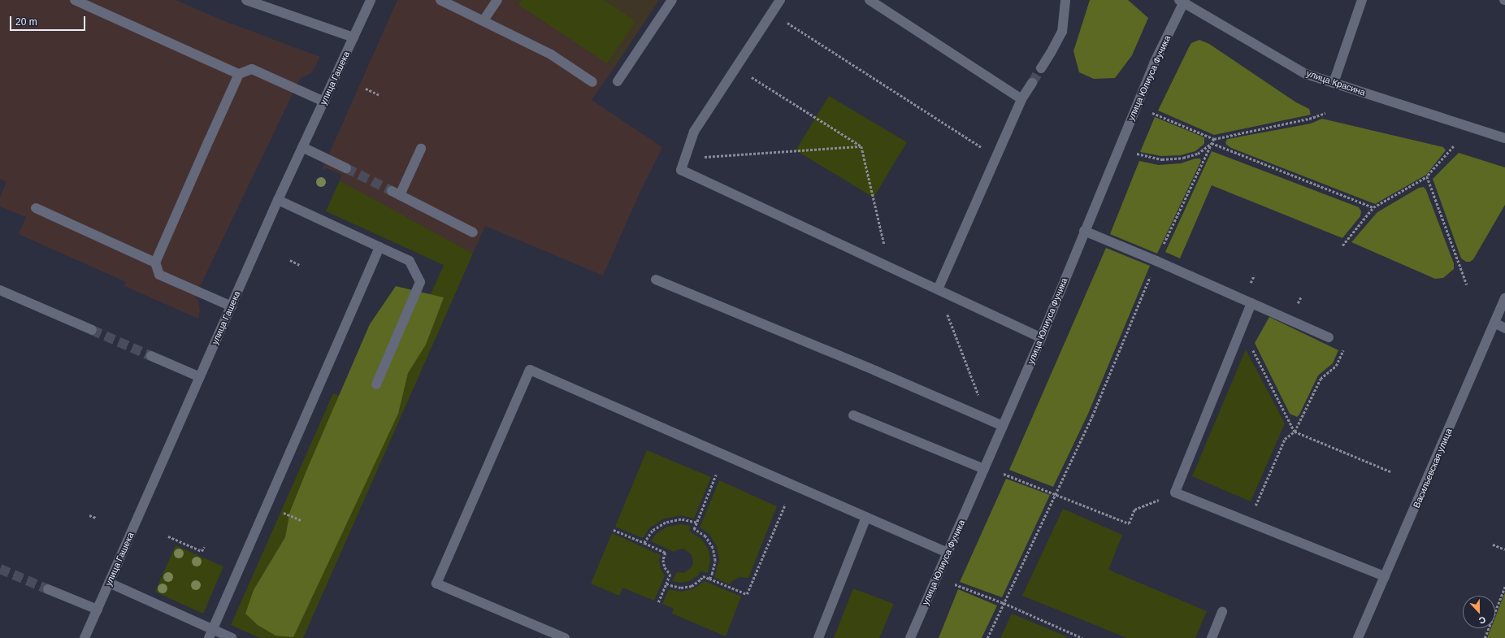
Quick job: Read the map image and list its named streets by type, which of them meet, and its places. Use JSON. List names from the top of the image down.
{
  "streets": {
    "street": [
      "улица Гашека",
      "улица Юлиуса Фучика",
      "улица Красина",
      "Васильевская улица"
    ]
  },
  "crossings": [
    ["улица Юлиуса Фучика", "улица Красина"]
  ],
  "scale_bar": "20 m",
  "north": "bottom"
}
